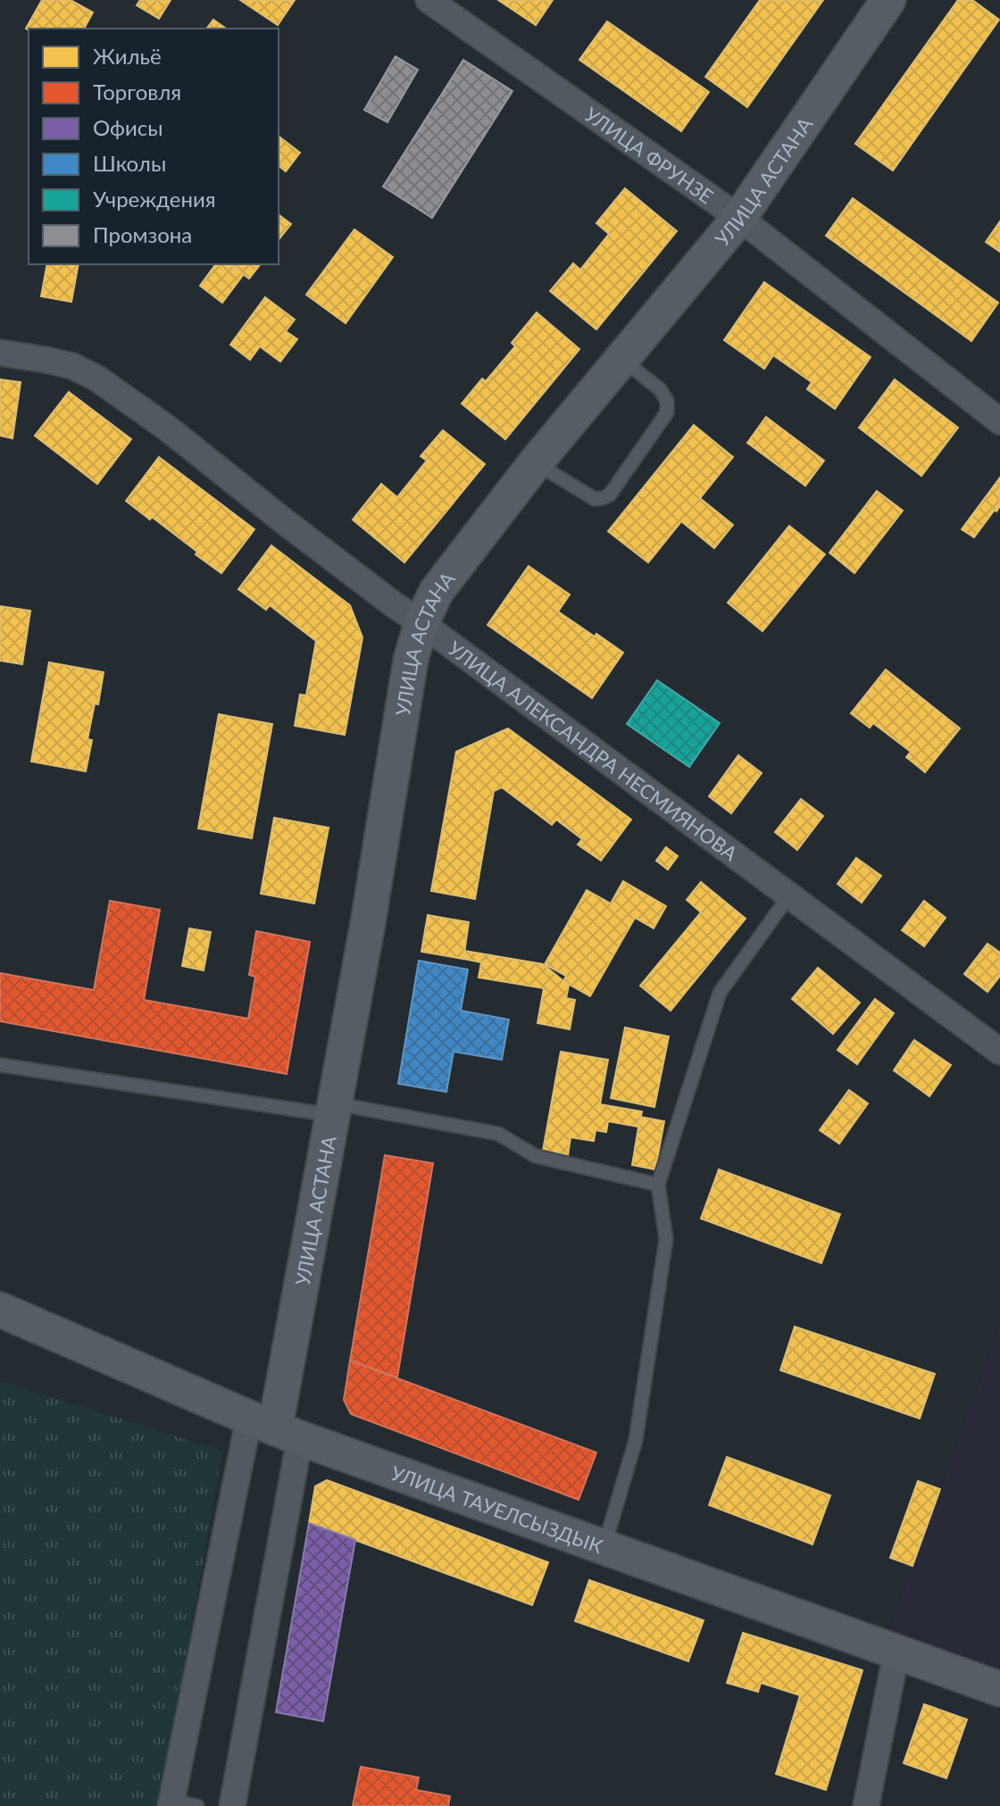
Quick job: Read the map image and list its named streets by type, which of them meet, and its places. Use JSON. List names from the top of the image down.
{
  "streets": {
    "street": [
      "УЛИЦА ФРУНЗЕ",
      "УЛИЦА АСТАНА",
      "УЛИЦА АЛЕКСАНДРА НЕСМИЯНОВА",
      "УЛИЦА ТАУЕЛСЫЗДЫК"
    ]
  },
  "crossings": [
    ["УЛИЦА ФРУНЗЕ", "УЛИЦА АСТАНА"],
    ["УЛИЦА АСТАНА", "УЛИЦА АЛЕКСАНДРА НЕСМИЯНОВА"],
    ["УЛИЦА АСТАНА", "УЛИЦА ТАУЕЛСЫЗДЫК"]
  ],
  "legend": [
    "Жильё",
    "Торговля",
    "Офисы",
    "Школы",
    "Учреждения",
    "Промзона"
  ]
}
